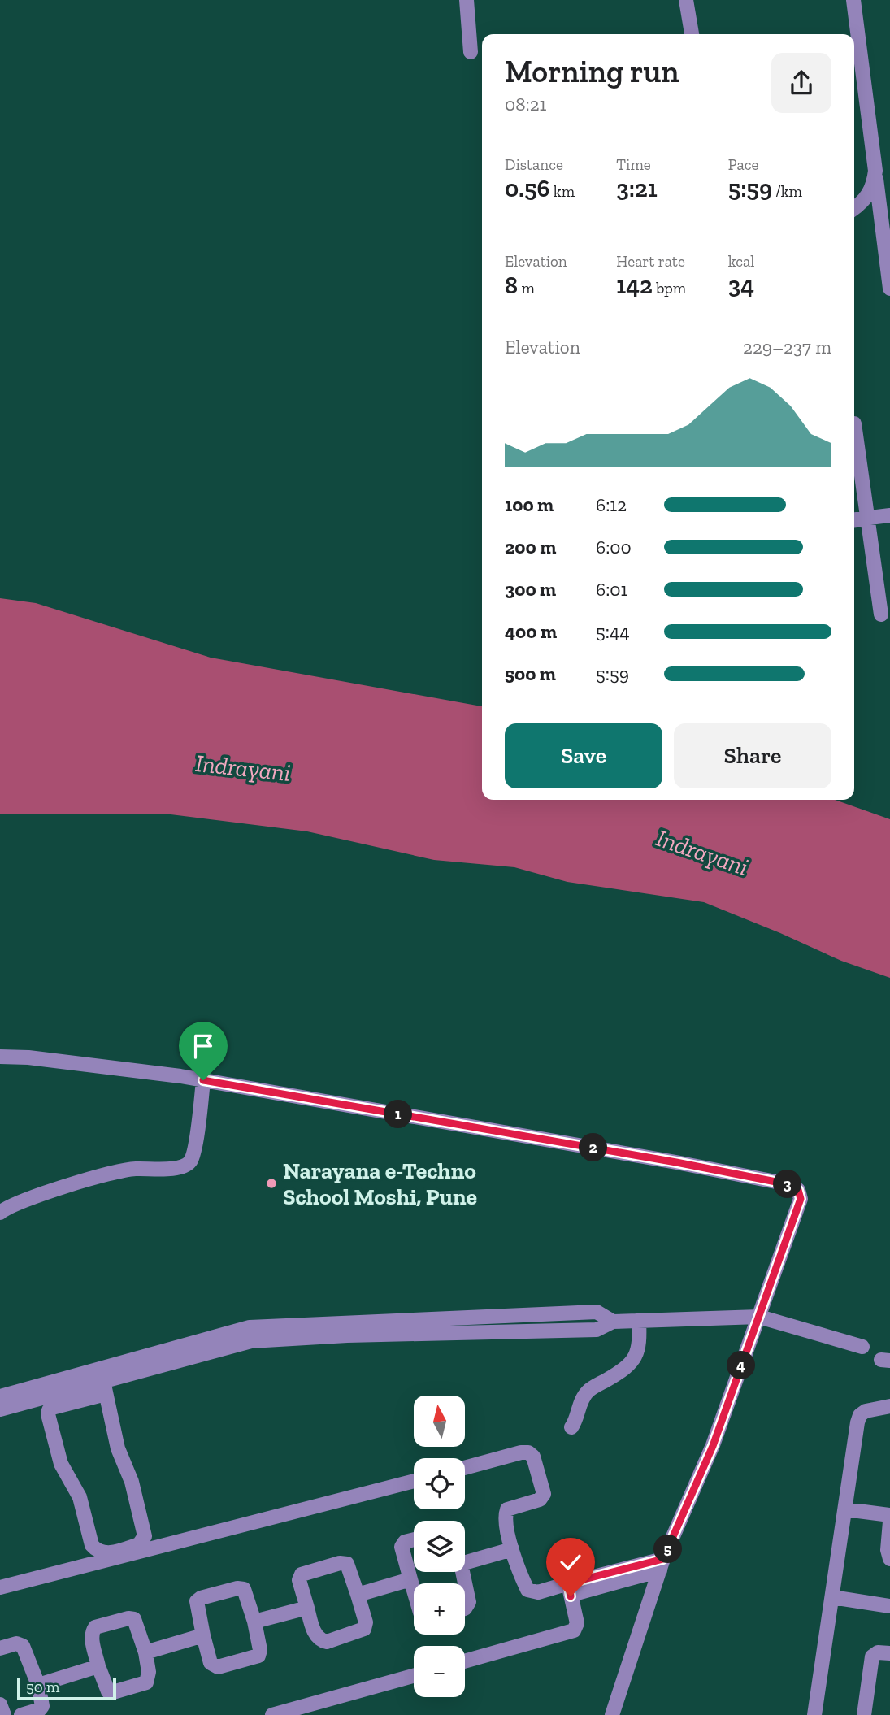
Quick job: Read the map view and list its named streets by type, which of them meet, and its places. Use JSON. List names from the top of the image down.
{
  "water": ["Indrayani"],
  "places": ["Narayana e-Techno School Moshi, Pune"],
  "scale_bar": "50 m",
  "north": "top",
  "page": {
    "heading": ["Morning run", "08:21"],
    "stats": [
      ["Distance", "0.56 km"],
      ["Time", "3:21"],
      ["Pace", "5:59 /km"],
      ["Elevation", "8 m"],
      ["Heart rate", "142 bpm"],
      ["kcal", "34"]
    ],
    "chart": ["Elevation", "229–237 m"],
    "list": [
      {
        "name": "100 m",
        "note": "6:12"
      },
      {
        "name": "200 m",
        "note": "6:00"
      },
      {
        "name": "300 m",
        "note": "6:01"
      },
      {
        "name": "400 m",
        "note": "5:44"
      },
      {
        "name": "500 m",
        "note": "5:59"
      }
    ],
    "buttons": ["Save", "Share"],
    "pins": [
      "1",
      "2",
      "3",
      "4",
      "5"
    ],
    "map_buttons": ["+", "−"],
    "scale": "50 m"
  }
}
